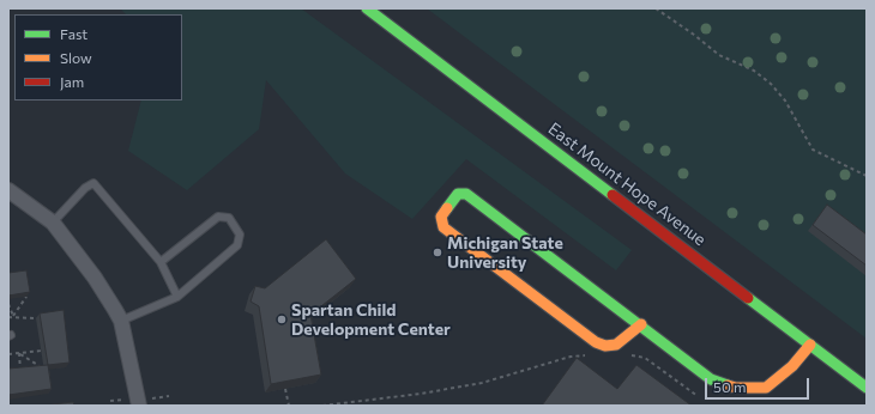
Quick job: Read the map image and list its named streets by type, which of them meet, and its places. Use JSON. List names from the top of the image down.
{
  "streets": {
    "street": ["East Mount Hope Avenue"]
  },
  "places": ["Michigan State University", "Spartan Child Development Center"],
  "legend": ["Fast", "Slow", "Jam"],
  "scale_bar": "50 m"
}
